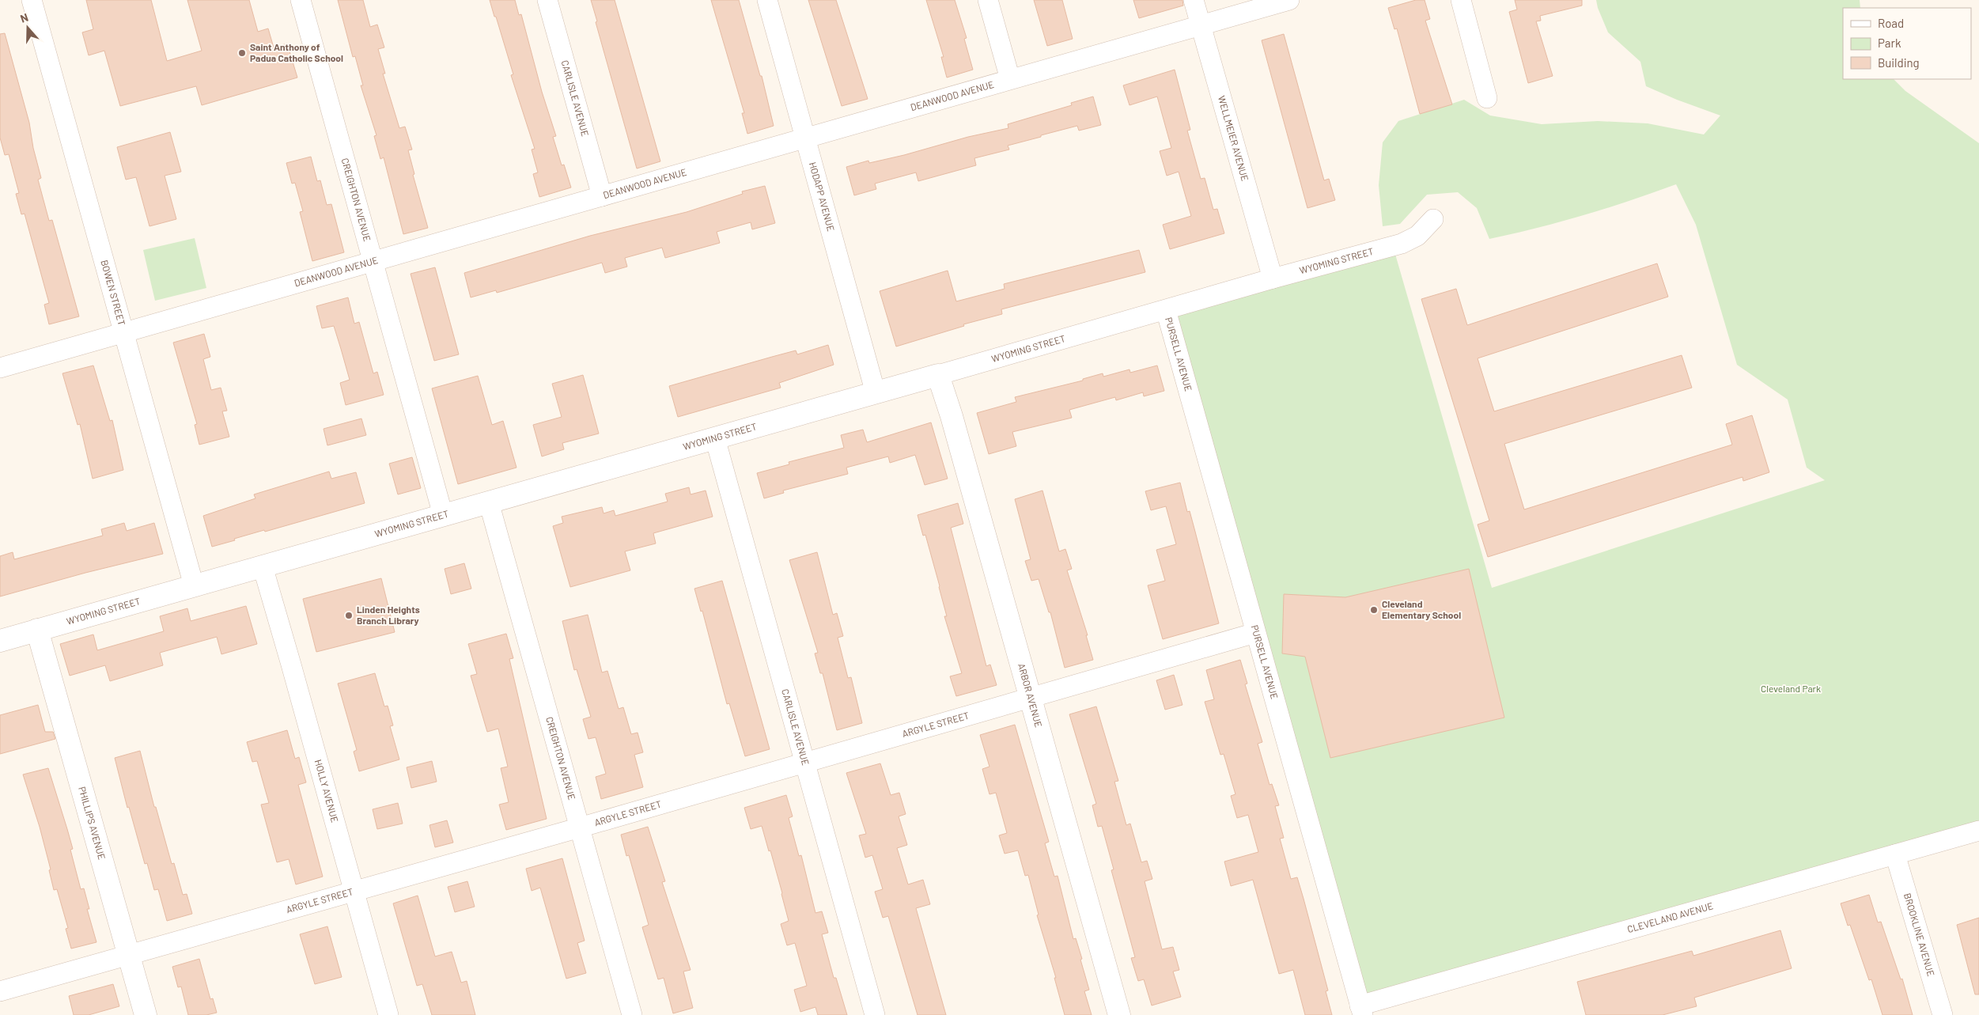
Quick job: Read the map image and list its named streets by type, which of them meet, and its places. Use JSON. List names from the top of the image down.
{
  "streets": {
    "street": [
      "DEANWOOD AVENUE",
      "CARLISLE AVENUE",
      "WELLMEIER AVENUE",
      "HODAPP AVENUE",
      "CREIGHTON AVENUE",
      "WYOMING STREET",
      "BOWEN STREET",
      "PURSELL AVENUE",
      "ARBOR AVENUE",
      "ARGYLE STREET",
      "HOLLY AVENUE",
      "PHILLIPS AVENUE",
      "CLEVELAND AVENUE",
      "BROOKLINE AVENUE"
    ]
  },
  "crossings": [
    ["DEANWOOD AVENUE", "CARLISLE AVENUE"],
    ["DEANWOOD AVENUE", "WELLMEIER AVENUE"],
    ["DEANWOOD AVENUE", "HODAPP AVENUE"],
    ["DEANWOOD AVENUE", "CREIGHTON AVENUE"],
    ["DEANWOOD AVENUE", "BOWEN STREET"],
    ["CARLISLE AVENUE", "WYOMING STREET"],
    ["CARLISLE AVENUE", "ARGYLE STREET"],
    ["WELLMEIER AVENUE", "WYOMING STREET"],
    ["HODAPP AVENUE", "WYOMING STREET"],
    ["CREIGHTON AVENUE", "WYOMING STREET"],
    ["CREIGHTON AVENUE", "ARGYLE STREET"],
    ["WYOMING STREET", "BOWEN STREET"],
    ["WYOMING STREET", "PURSELL AVENUE"],
    ["WYOMING STREET", "ARBOR AVENUE"],
    ["WYOMING STREET", "HOLLY AVENUE"],
    ["WYOMING STREET", "PHILLIPS AVENUE"],
    ["PURSELL AVENUE", "ARGYLE STREET"],
    ["PURSELL AVENUE", "CLEVELAND AVENUE"],
    ["ARBOR AVENUE", "ARGYLE STREET"],
    ["ARGYLE STREET", "HOLLY AVENUE"],
    ["ARGYLE STREET", "PHILLIPS AVENUE"],
    ["CLEVELAND AVENUE", "BROOKLINE AVENUE"]
  ],
  "parks": ["Cleveland Park"],
  "places": ["Saint Anthony of Padua Catholic School", "Cleveland Elementary School", "Linden Heights Branch Library"],
  "legend": ["Road", "Park", "Building"],
  "north": "top"
}
